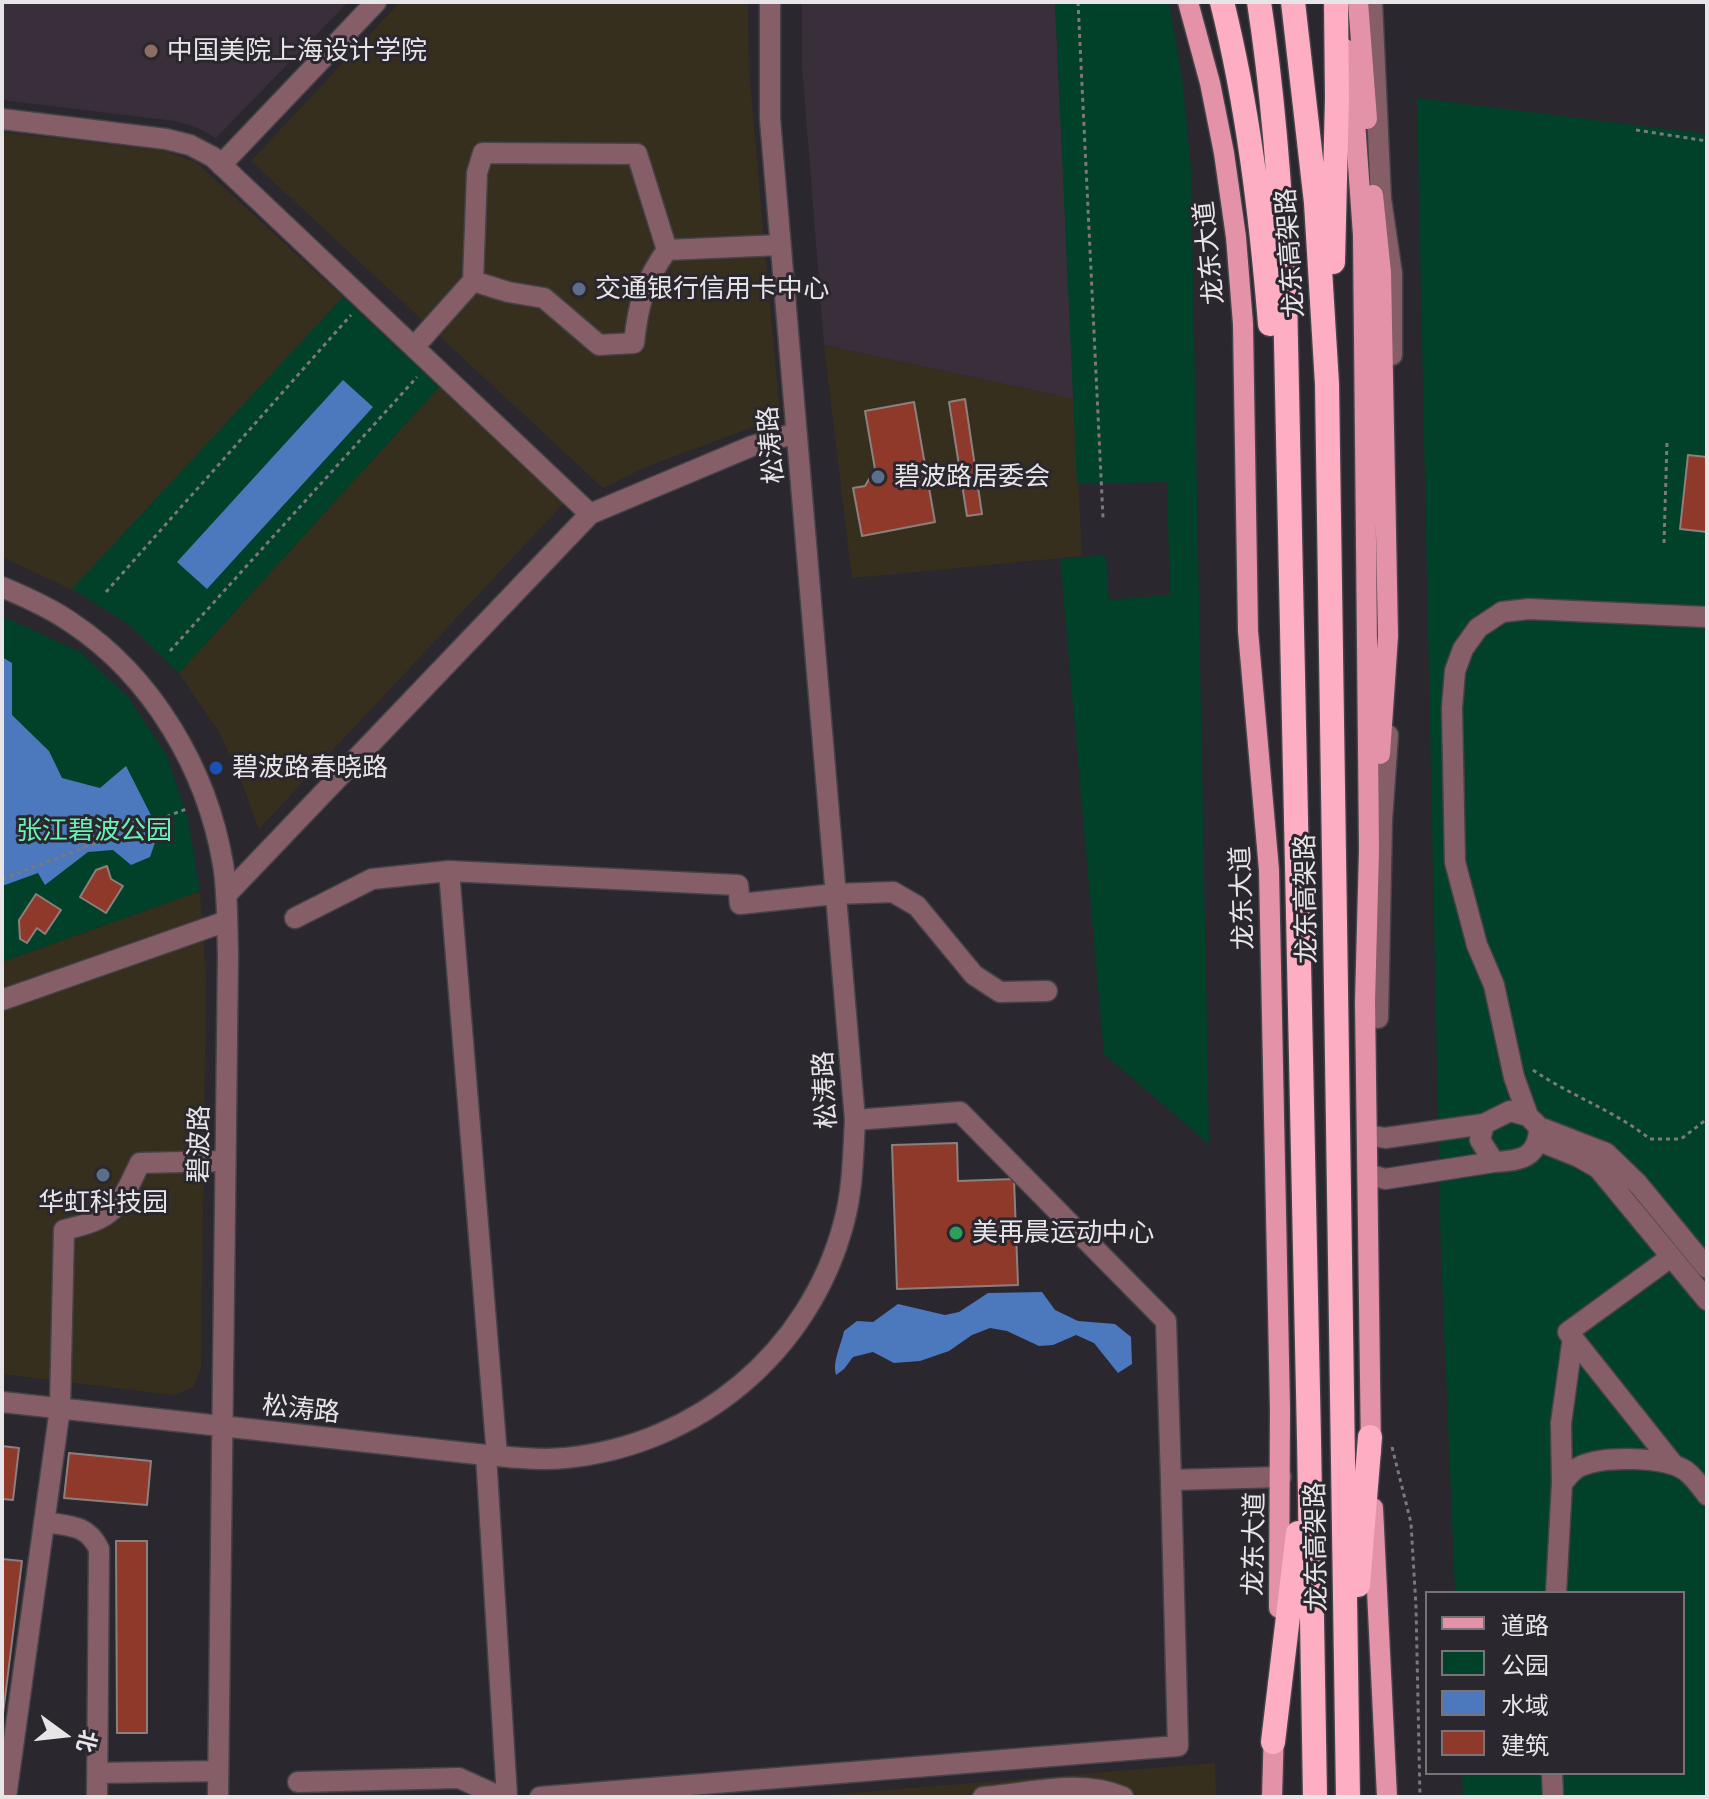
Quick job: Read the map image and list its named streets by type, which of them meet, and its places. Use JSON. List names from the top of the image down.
{
  "streets": {
    "highway": ["龙东高架路"],
    "main road": ["龙东大道"],
    "street": ["松涛路", "碧波路"]
  },
  "crossings": [
    ["松涛路", "碧波路"]
  ],
  "parks": ["张江碧波公园"],
  "places": [
    "中国美院上海设计学院",
    "交通银行信用卡中心",
    "碧波路居委会",
    "碧波路春晓路",
    "华虹科技园",
    "美再晨运动中心"
  ],
  "legend": [
    "道路",
    "公园",
    "水域",
    "建筑"
  ],
  "north": "right"
}
